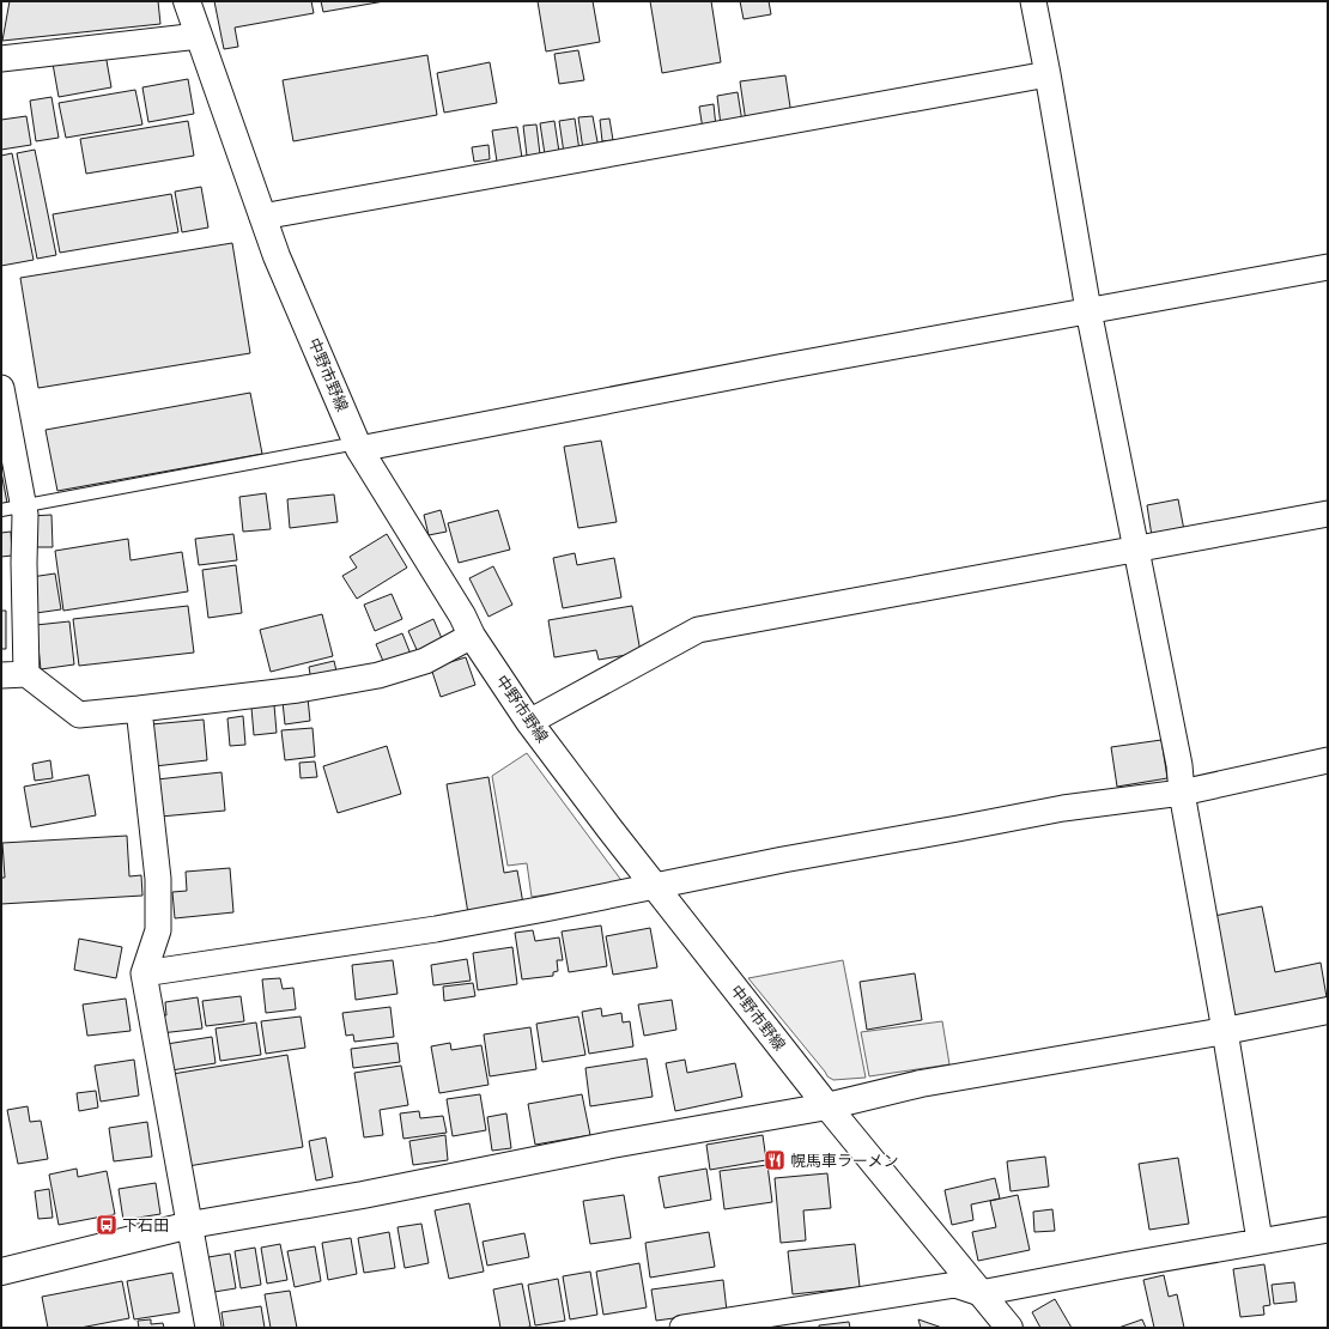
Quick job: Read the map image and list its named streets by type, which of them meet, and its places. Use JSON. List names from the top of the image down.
{
  "streets": {
    "main road": ["中野市野線"]
  },
  "places": {
    "restaurant": ["幌馬車ラーメン"],
    "bus stop": ["下石田"]
  }
}
